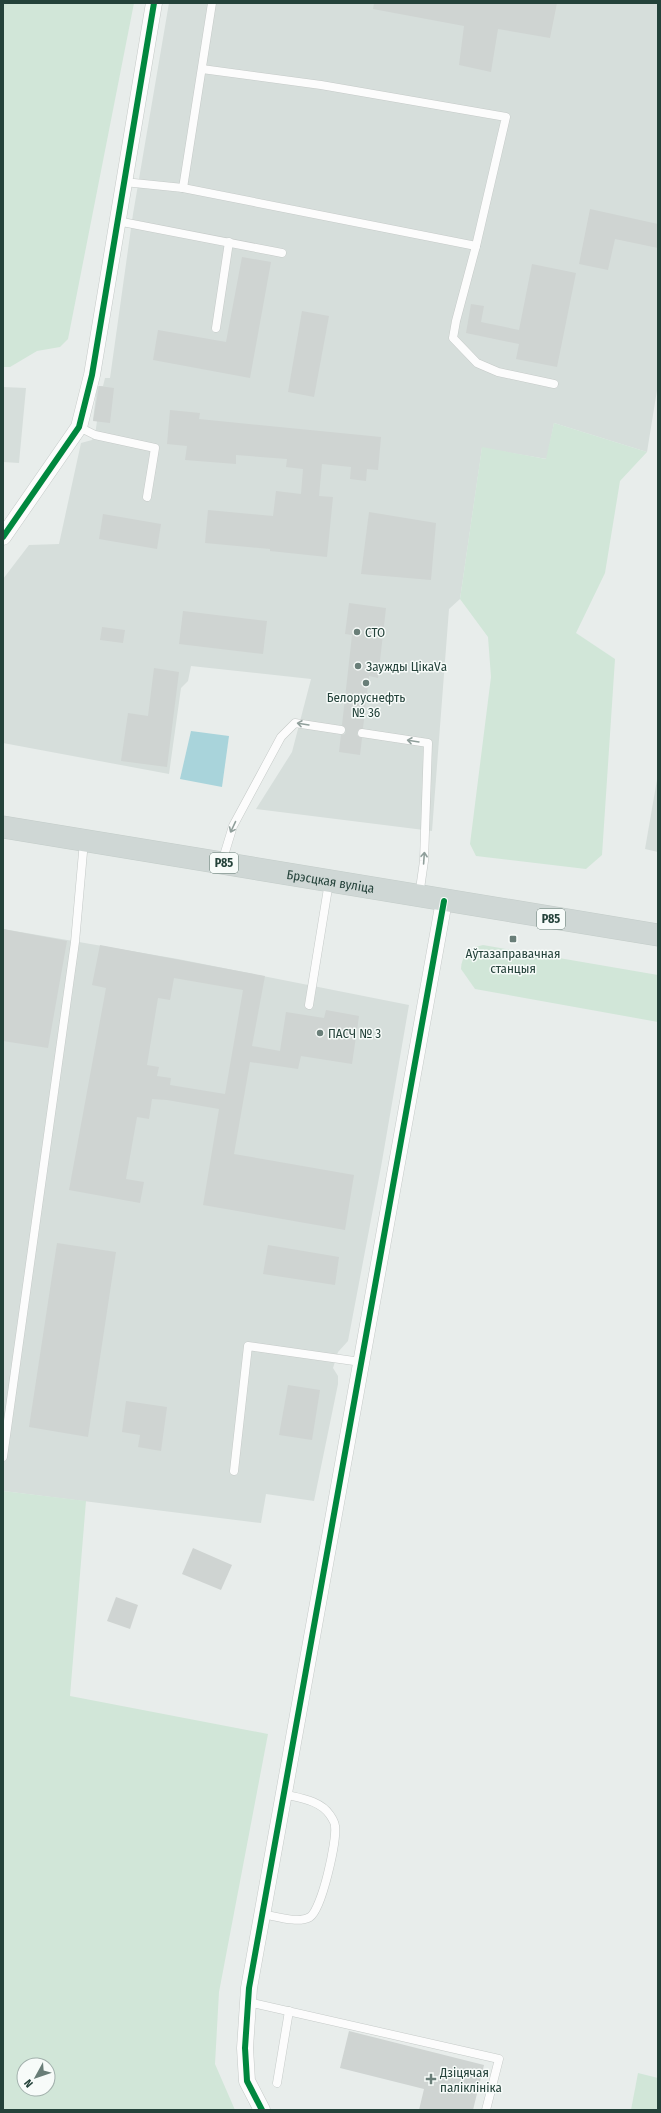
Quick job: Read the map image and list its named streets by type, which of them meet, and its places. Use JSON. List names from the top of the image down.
{
  "streets": {
    "main road": ["Р85", "Брэсцкая вуліца"]
  },
  "places": {
    "other": [
      "СТО",
      "Заужды ЦікаVа",
      "Белоруснефть № 36",
      "ПАСЧ № 3"
    ],
    "transit": ["Аўтазаправачная станцыя"],
    "health": ["Дзіцячая паліклініка"]
  },
  "north": "bottom left"
}
